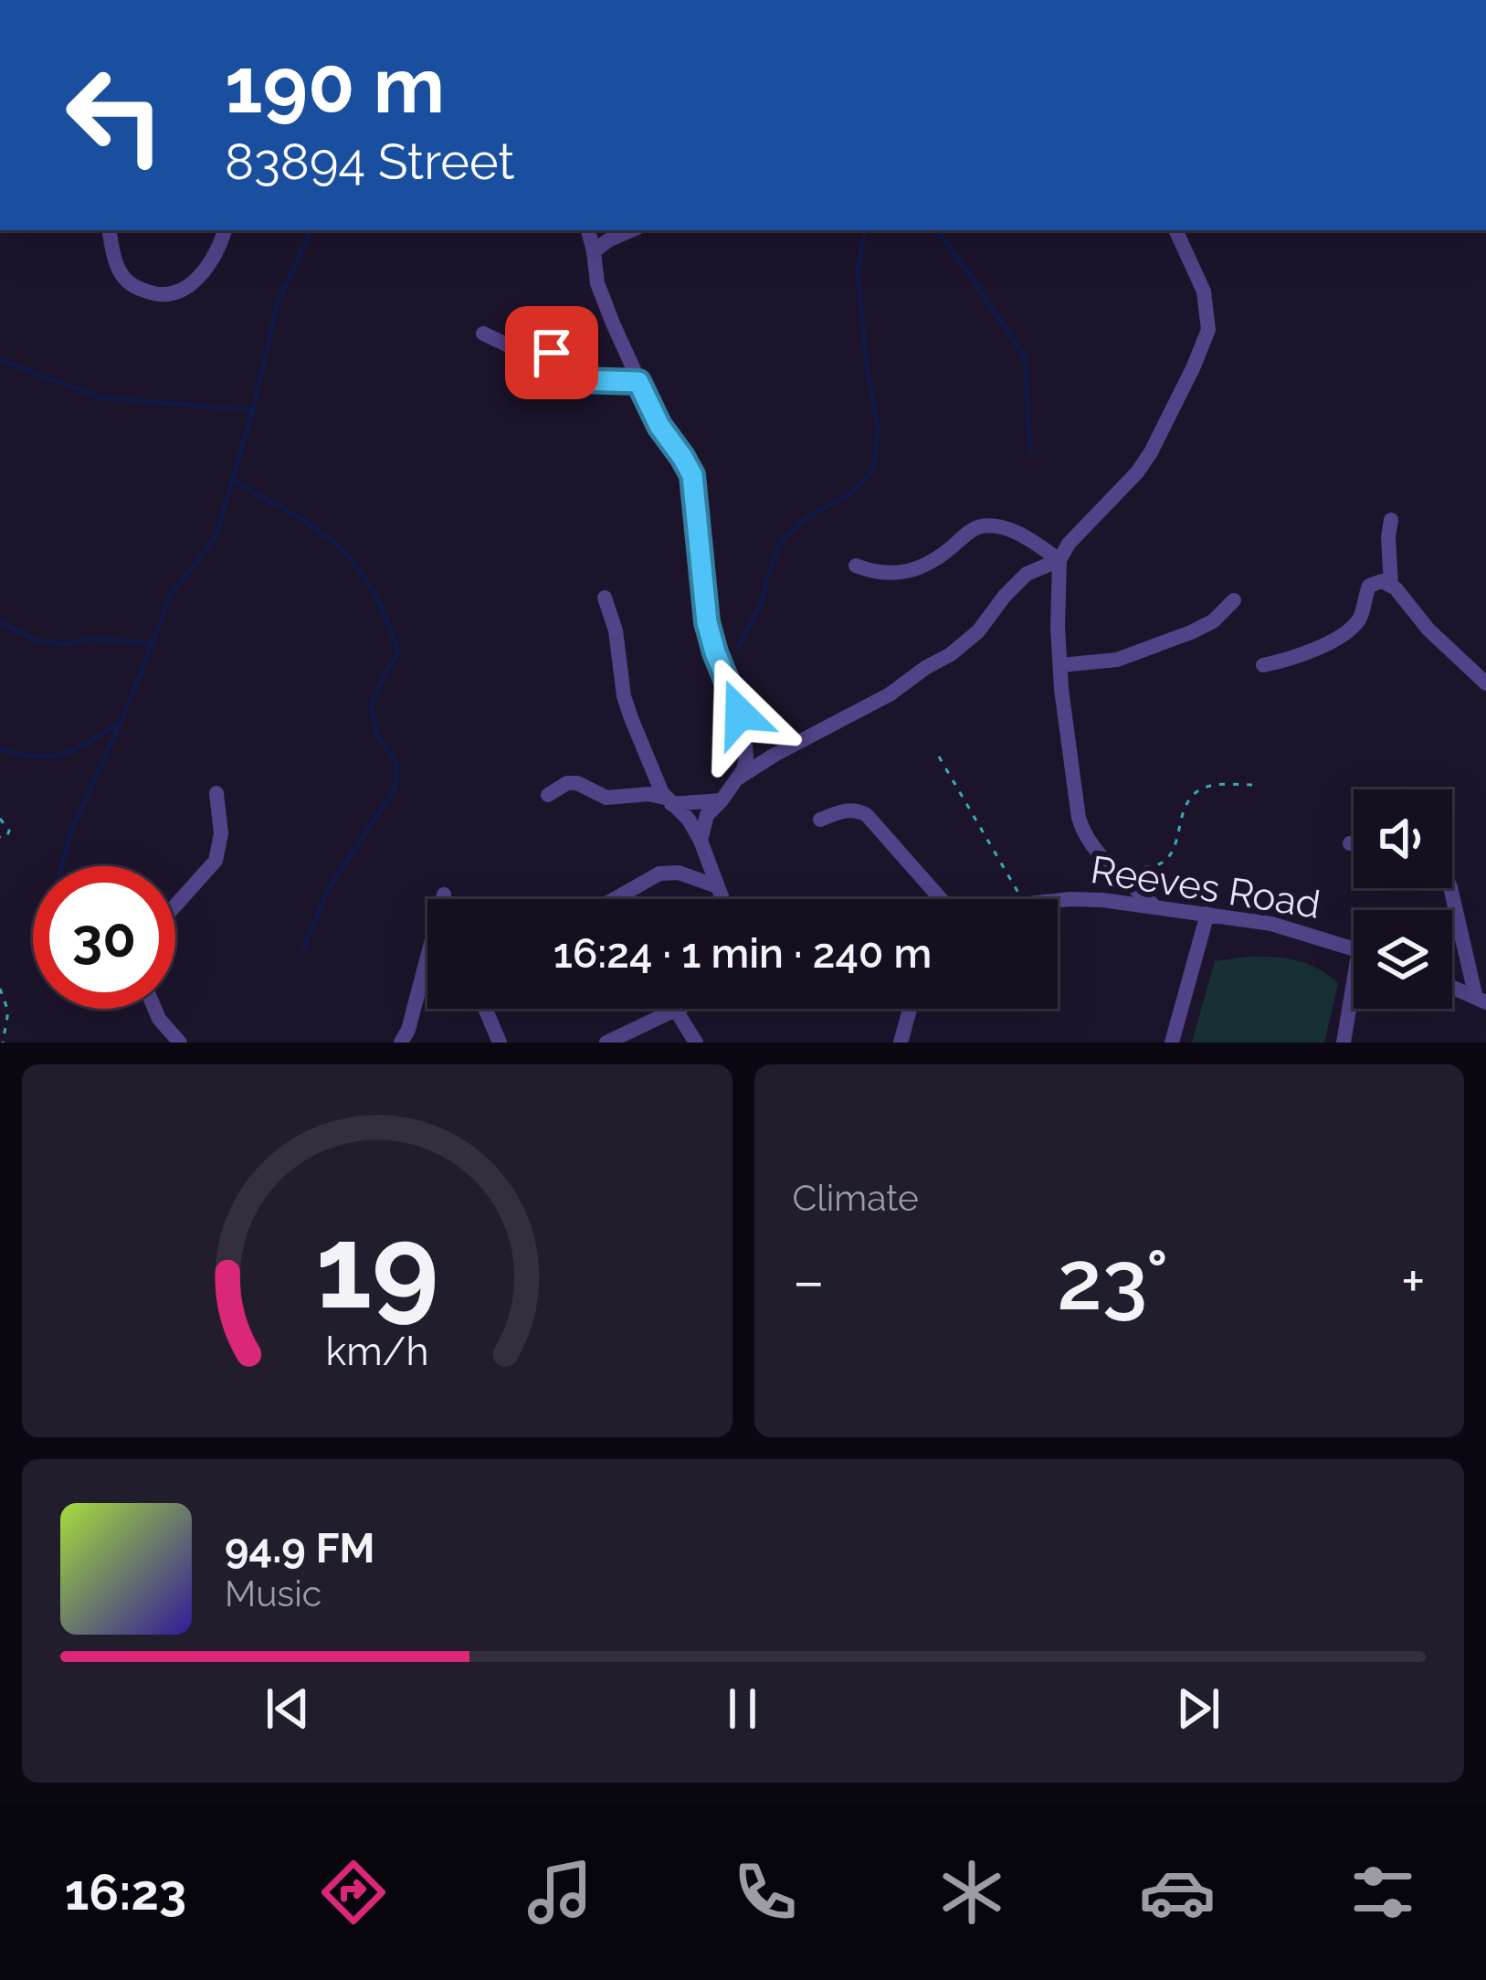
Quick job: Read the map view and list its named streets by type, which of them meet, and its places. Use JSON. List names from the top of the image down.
{
  "streets": {
    "street": ["Reeves Road"]
  },
  "page": {
    "turn": ["190 m", "83894 Street"],
    "limit": "30",
    "trip": "16:24 · 1 min · 240 m",
    "tile": "Climate",
    "heat": ["−", "23°", "+"],
    "song": ["94.9 FM", "Music"],
    "tabs": "16:23",
    "gauge": ["19", "km/h"]
  }
}
